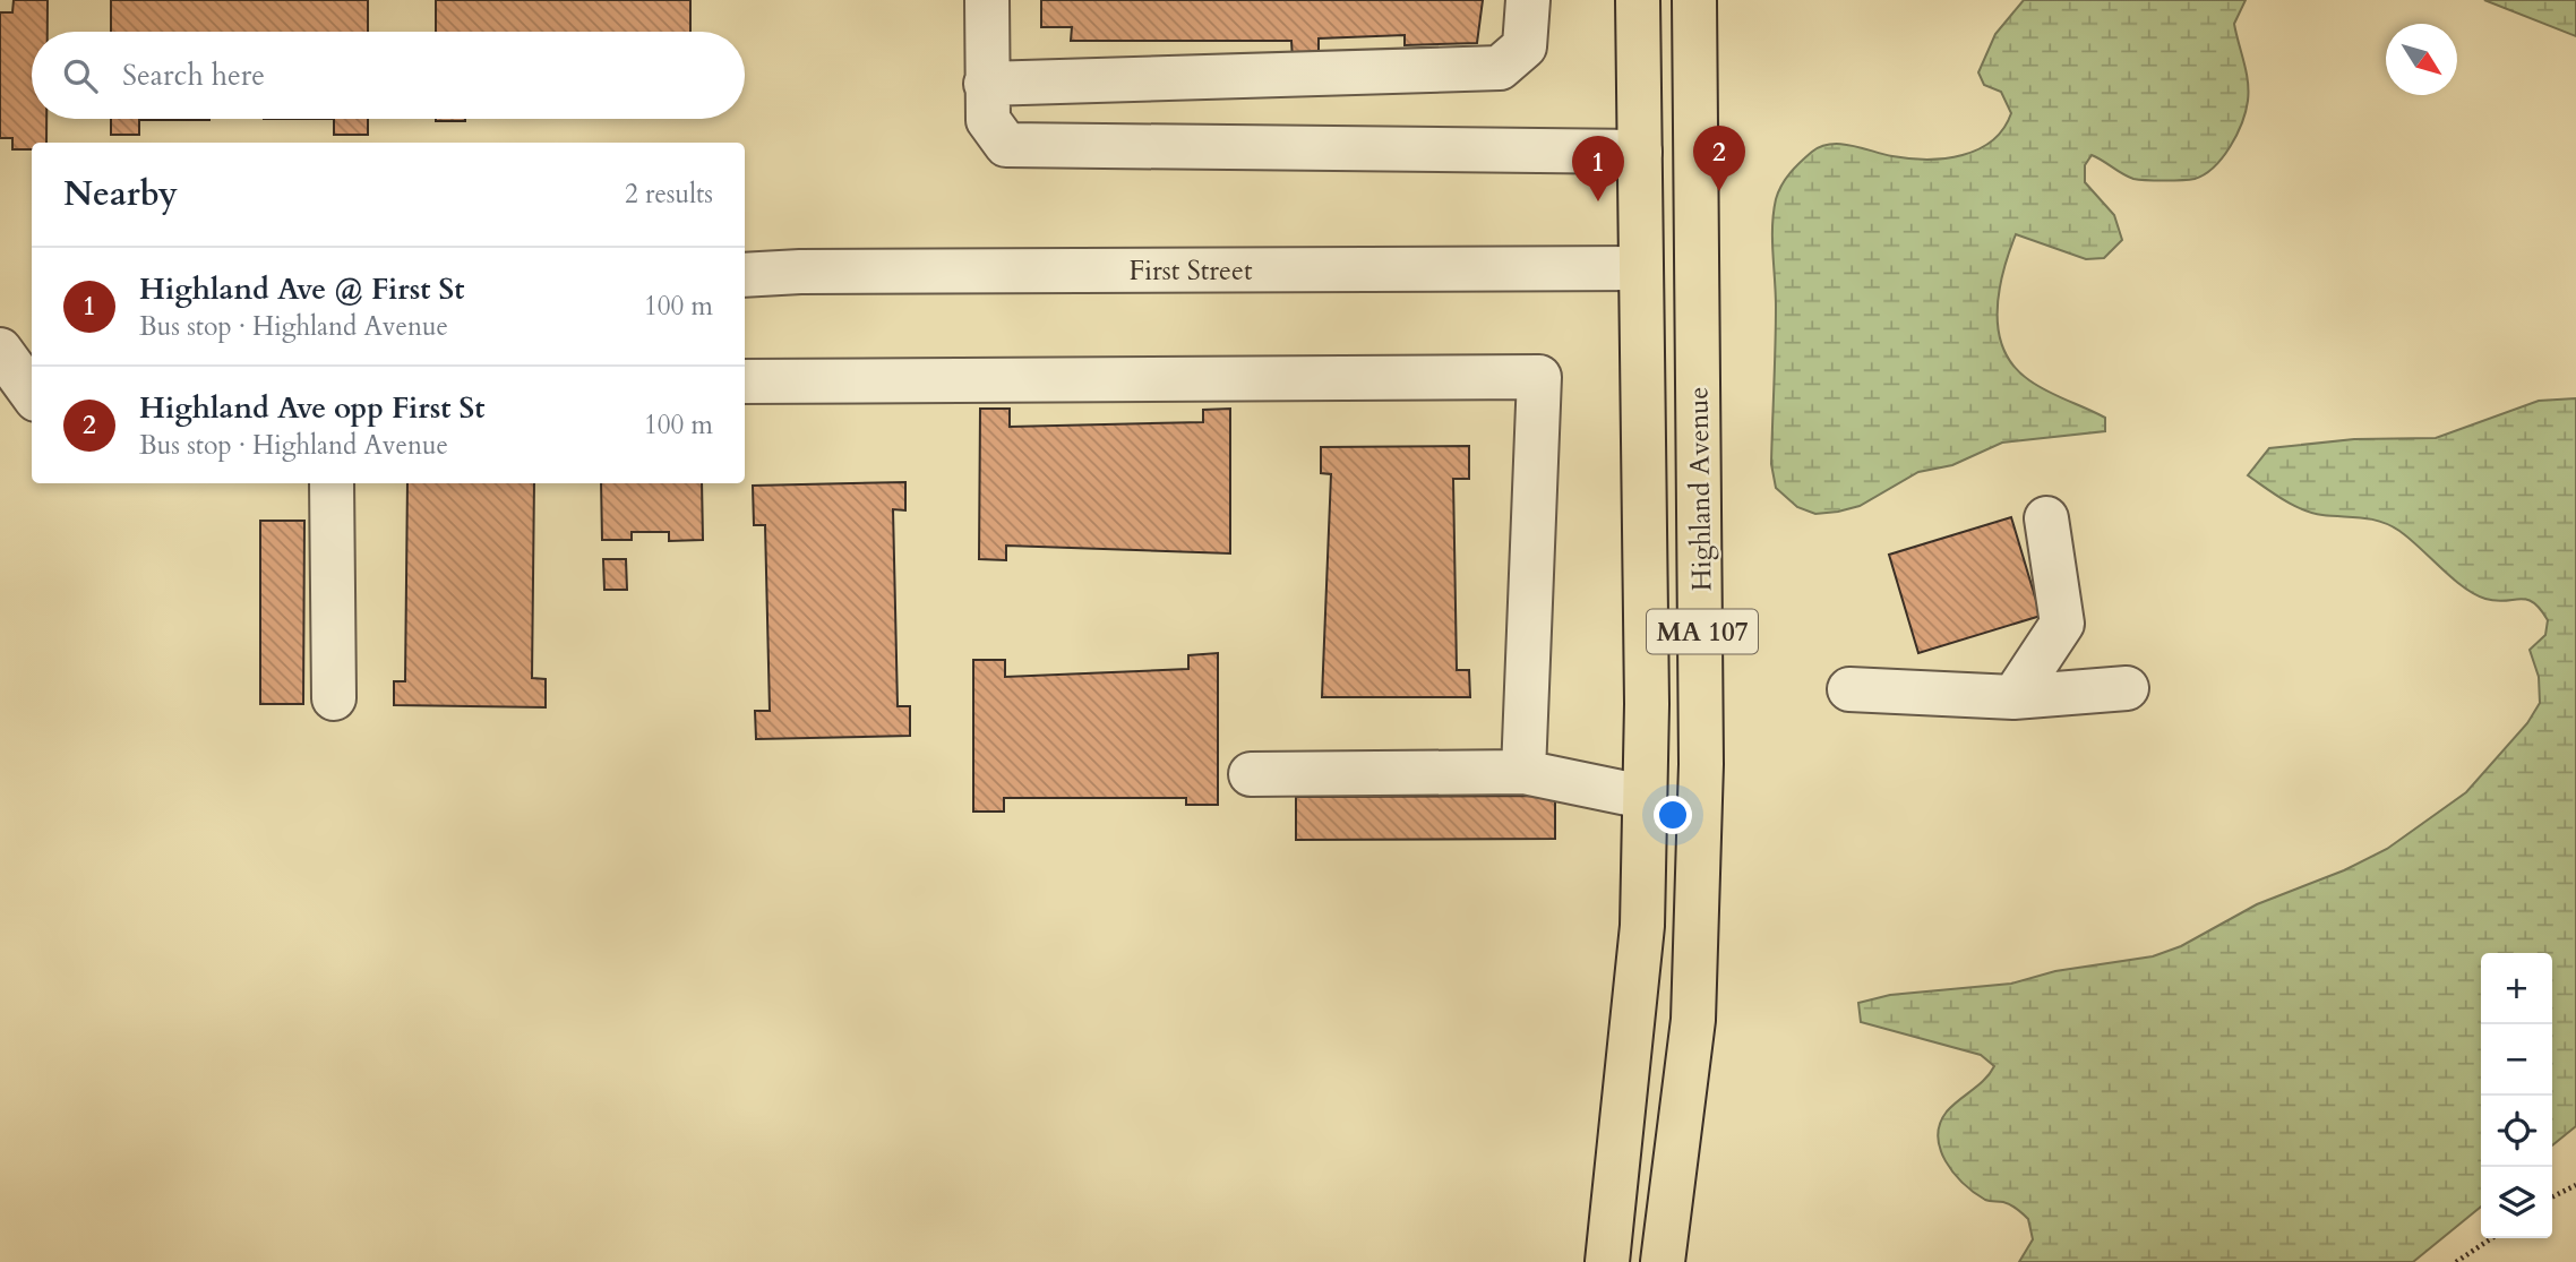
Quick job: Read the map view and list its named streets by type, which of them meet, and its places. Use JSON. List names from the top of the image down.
{
  "streets": {
    "main road": ["Highland Avenue", "MA 107"],
    "street": ["First Street"]
  },
  "crossings": [
    ["First Street", "Highland Avenue"]
  ],
  "north": "bottom right",
  "page": {
    "search": "Search here",
    "pins": ["2", "1"],
    "heading": ["Nearby", "2 results"],
    "list": [
      {
        "mark": "1",
        "name": "Highland Ave @ First St",
        "note": "Bus stop · Highland Avenue",
        "value": "100 m"
      },
      {
        "mark": "2",
        "name": "Highland Ave opp First St",
        "note": "Bus stop · Highland Avenue",
        "value": "100 m"
      }
    ],
    "map_buttons": ["+", "−"]
  }
}
